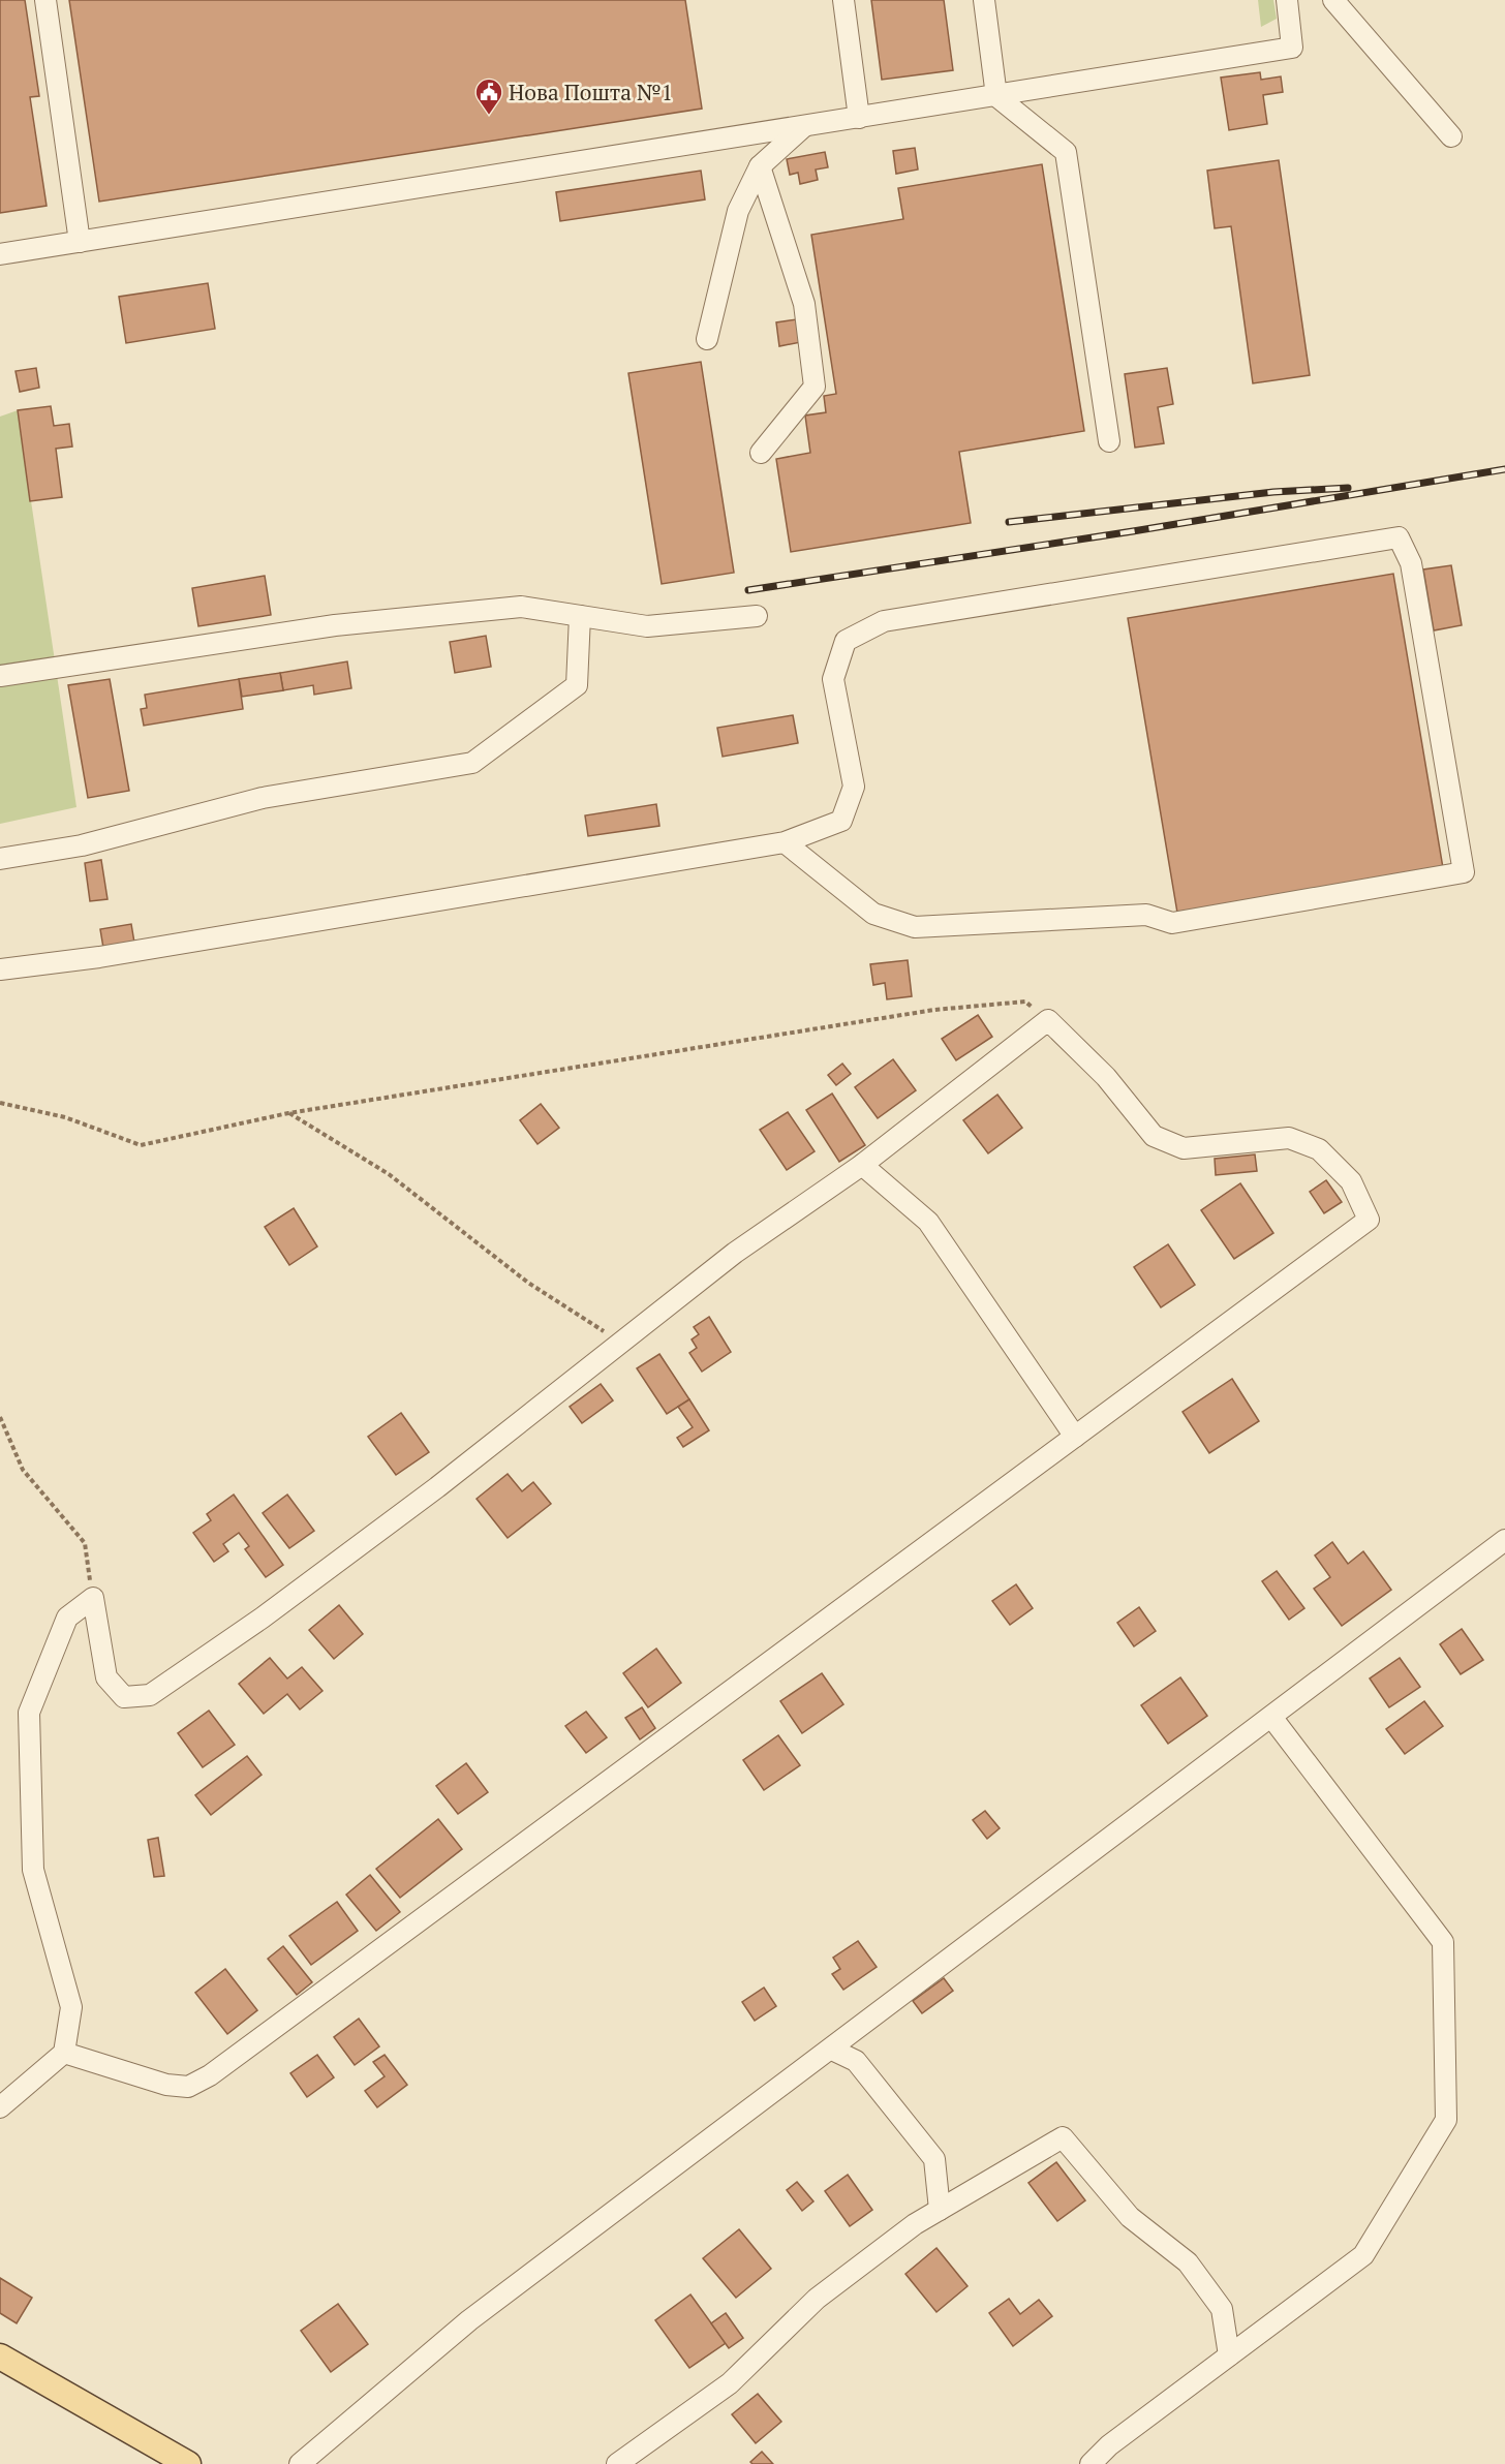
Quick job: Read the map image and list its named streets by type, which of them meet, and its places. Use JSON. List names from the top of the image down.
{
  "places": {
    "public building": ["Нова Пошта №1"]
  }
}
